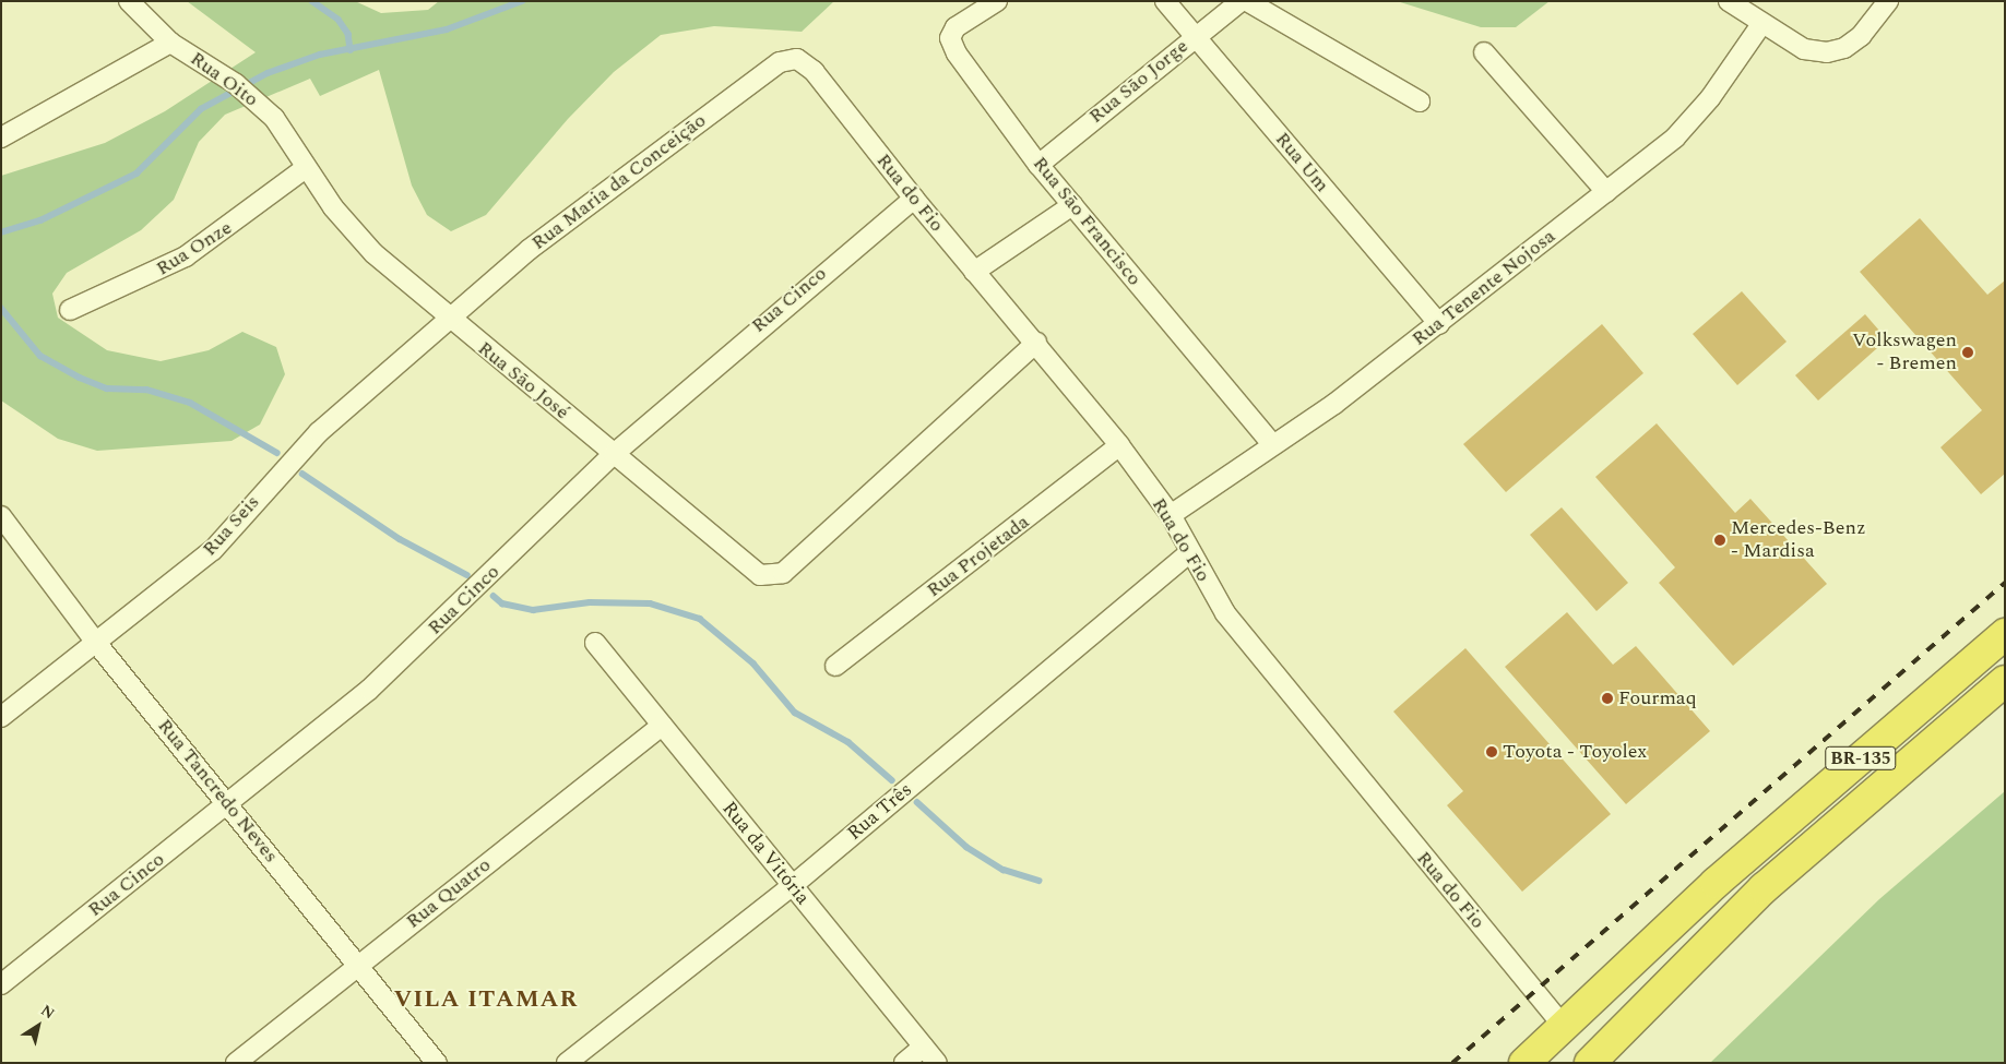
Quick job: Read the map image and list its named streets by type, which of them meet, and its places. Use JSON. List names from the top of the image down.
{
  "streets": {
    "highway": ["BR-135"],
    "street": [
      "Rua Oito",
      "Rua São Jorge",
      "Rua Um",
      "Rua Maria da Conceição",
      "Rua do Fio",
      "Rua São Francisco",
      "Rua Onze",
      "Rua Tenente Nojosa",
      "Rua Cinco",
      "Rua São José",
      "Rua Seis",
      "Rua Projetada",
      "Rua Tancredo Neves",
      "Rua Três",
      "Rua da Vitória",
      "Rua Quatro"
    ]
  },
  "crossings": [
    ["Rua Oito", "Rua Onze"],
    ["Rua Oito", "Rua São José"],
    ["Rua São Jorge", "Rua Um"],
    ["Rua São Jorge", "Rua São Francisco"],
    ["Rua Um", "Rua Tenente Nojosa"],
    ["Rua Maria da Conceição", "Rua do Fio"],
    ["Rua Maria da Conceição", "Rua São José"],
    ["Rua Maria da Conceição", "Rua Seis"],
    ["Rua do Fio", "Rua Tenente Nojosa"],
    ["Rua do Fio", "Rua Cinco"],
    ["Rua do Fio", "Rua São José"],
    ["Rua do Fio", "Rua Projetada"],
    ["Rua do Fio", "BR-135"],
    ["Rua do Fio", "Rua Três"],
    ["Rua São Francisco", "Rua Tenente Nojosa"],
    ["Rua Onze", "Rua São José"],
    ["Rua Cinco", "Rua São José"],
    ["Rua Cinco", "Rua Tancredo Neves"],
    ["Rua São José", "Rua Seis"],
    ["Rua Seis", "Rua Tancredo Neves"],
    ["Rua Tancredo Neves", "Rua Quatro"],
    ["Rua Três", "Rua da Vitória"],
    ["Rua da Vitória", "Rua Quatro"]
  ],
  "districts": ["VILA ITAMAR"],
  "places": [
    "Volkswagen - Bremen",
    "Mercedes-Benz - Mardisa",
    "Fourmaq",
    "Toyota - Toyolex"
  ],
  "north": "top right"
}
